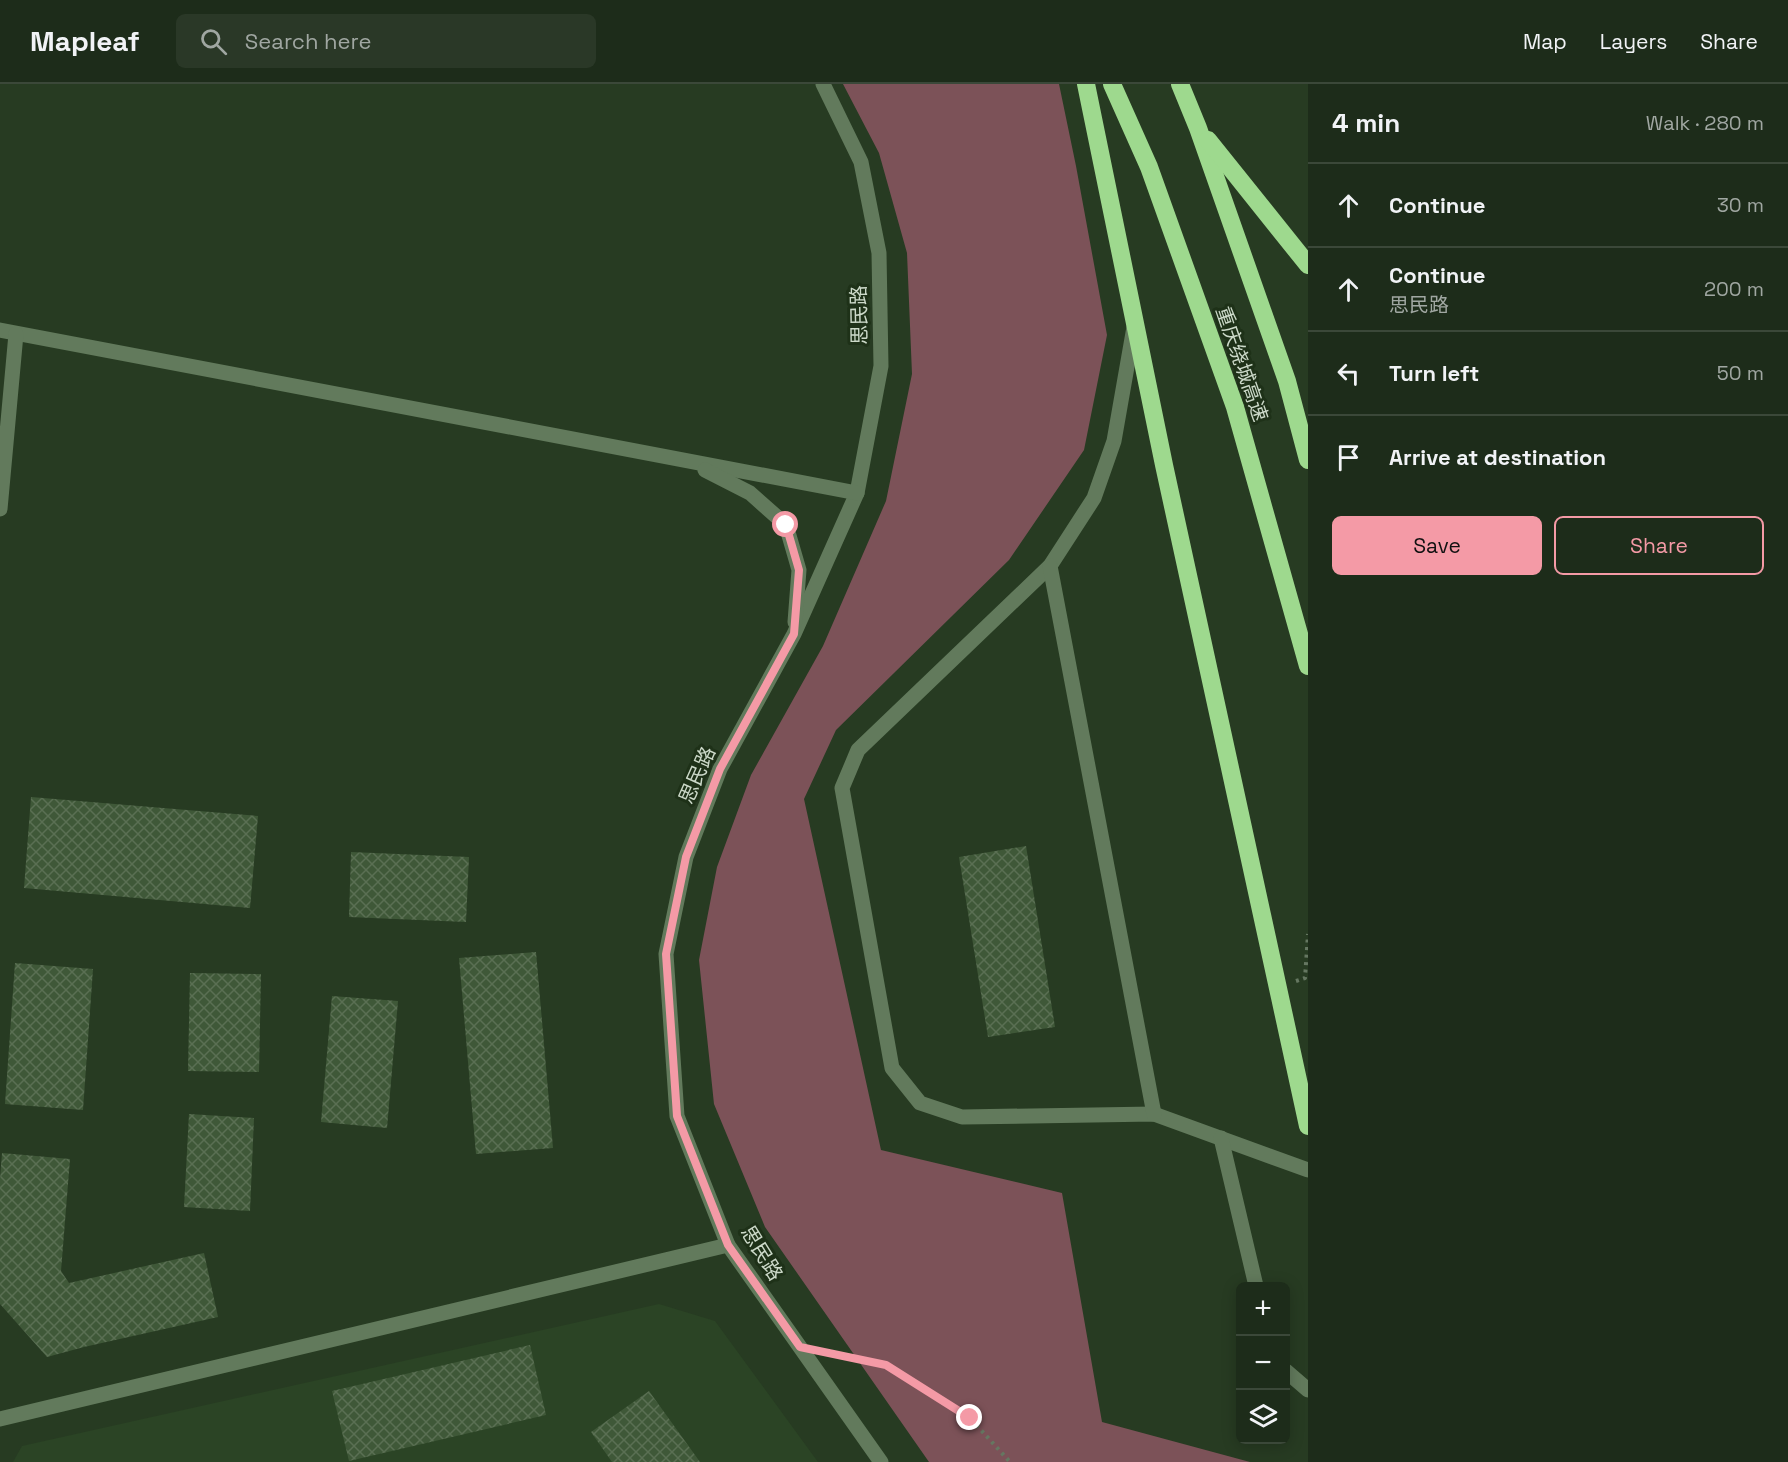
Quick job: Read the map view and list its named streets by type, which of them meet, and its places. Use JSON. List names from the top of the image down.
{
  "streets": {
    "highway": ["重庆绕城高速"],
    "street": ["思民路"]
  },
  "page": {
    "header": "Mapleaf",
    "search": "Search here",
    "nav": ["Map", "Layers", "Share"],
    "heading": ["4 min", "Walk · 280 m"],
    "list": [
      ["Continue", "30 m"],
      ["Continue", "思民路", "200 m"],
      ["Turn left", "50 m"],
      "Arrive at destination"
    ],
    "buttons": ["Save", "Share"],
    "map_buttons": ["+", "−"]
  }
}
